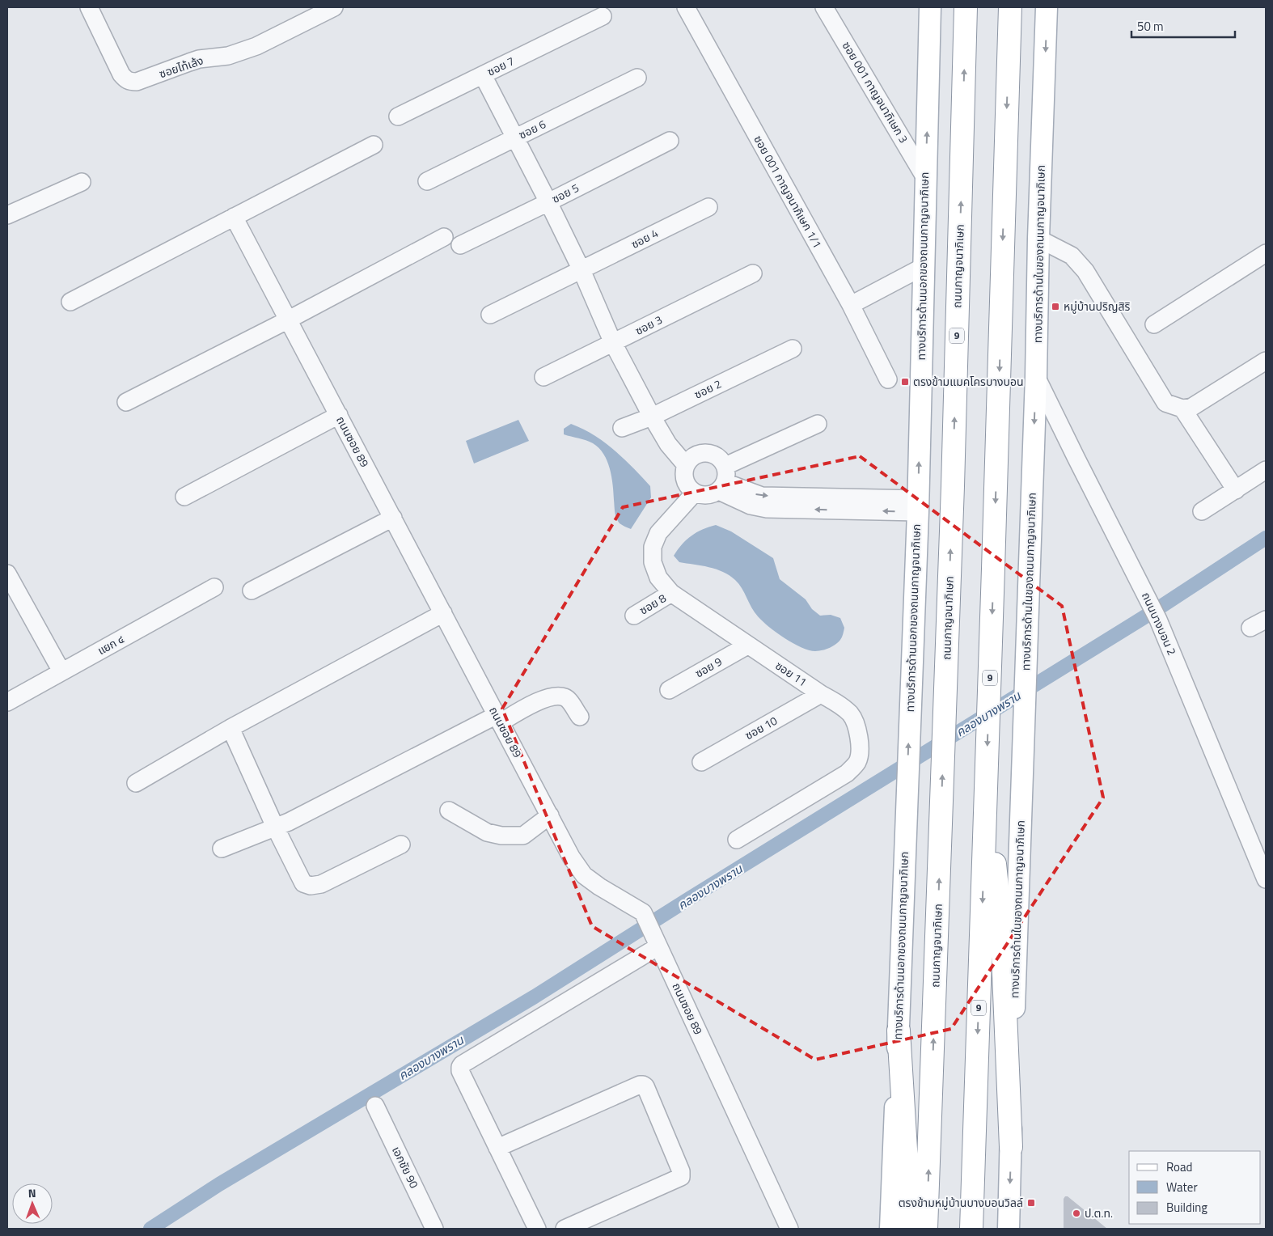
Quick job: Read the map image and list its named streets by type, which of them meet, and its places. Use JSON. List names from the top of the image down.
{
  "streets": {
    "highway": ["ถนนกาญจนาภิเษก", "9"],
    "main road": ["ทางบริการด้านในของถนนกาญจนาภิเษก", "ทางบริการด้านนอกของถนนกาญจนาภิเษก"],
    "street": [
      "ซอย 7",
      "ซอยไท้เล้ง",
      "ซอย 001 กาญจนาภิเษก 3",
      "ซอย 6",
      "ซอย 001 กาญจนาภิเษก 1/1",
      "ซอย 5",
      "ซอย 4",
      "ซอย 3",
      "ซอย 2",
      "ถนนซอย 89",
      "ซอย 8",
      "ถนนบางบอน 2",
      "แยก ๔",
      "ซอย 9",
      "ซอย 11",
      "ซอย 10",
      "เอกชัย 90"
    ]
  },
  "crossings": [
    ["ซอย 001 กาญจนาภิเษก 3", "ทางบริการด้านนอกของถนนกาญจนาภิเษก"],
    ["ทางบริการด้านในของถนนกาญจนาภิเษก", "ถนนบางบอน 2"],
    ["ซอย 8", "ซอย 11"],
    ["ซอย 9", "ซอย 11"],
    ["ซอย 11", "ซอย 10"]
  ],
  "one_way": ["ทางบริการด้านในของถนนกาญจนาภิเษก", "ทางบริการด้านนอกของถนนกาญจนาภิเษก"],
  "water": ["คลองบางพราน"],
  "places": {
    "transit": ["หมู่บ้านปริญสิริ", "ตรงข้ามแมคโครบางบอน", "ตรงข้ามหมู่บ้านบางบอนวิลล์"],
    "other": ["ป.ต.ท."]
  },
  "legend": ["Road", "Water", "Building"],
  "scale_bar": "50 m",
  "north": "top"
}
